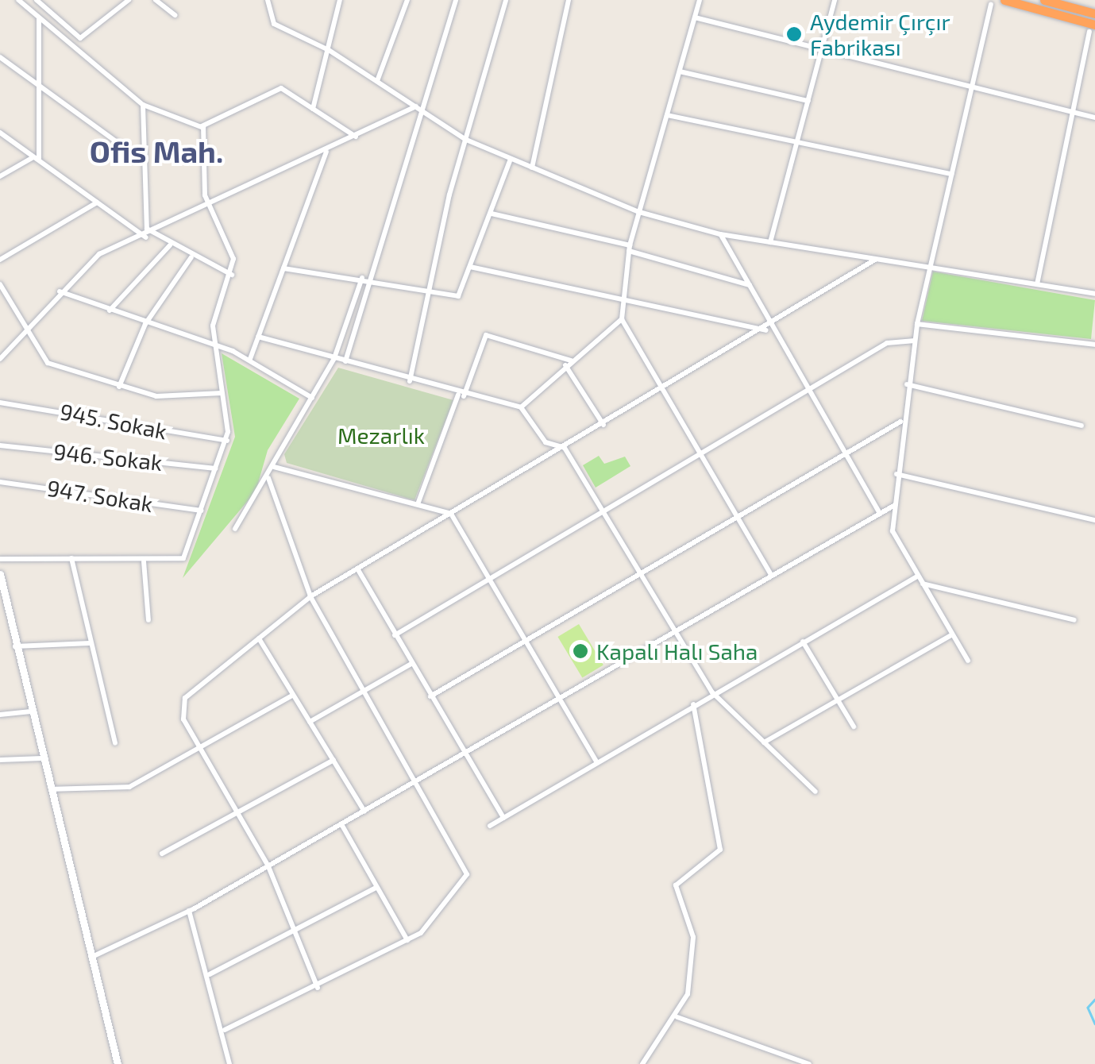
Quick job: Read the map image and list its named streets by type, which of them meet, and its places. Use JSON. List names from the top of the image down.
{
  "streets": {
    "street": ["945. Sokak", "946. Sokak", "947. Sokak"]
  },
  "districts": ["Ofis Mah."],
  "parks": ["Mezarlık"],
  "places": ["Aydemir Çırçır Fabrikası", "Kapalı Halı Saha"]
}
